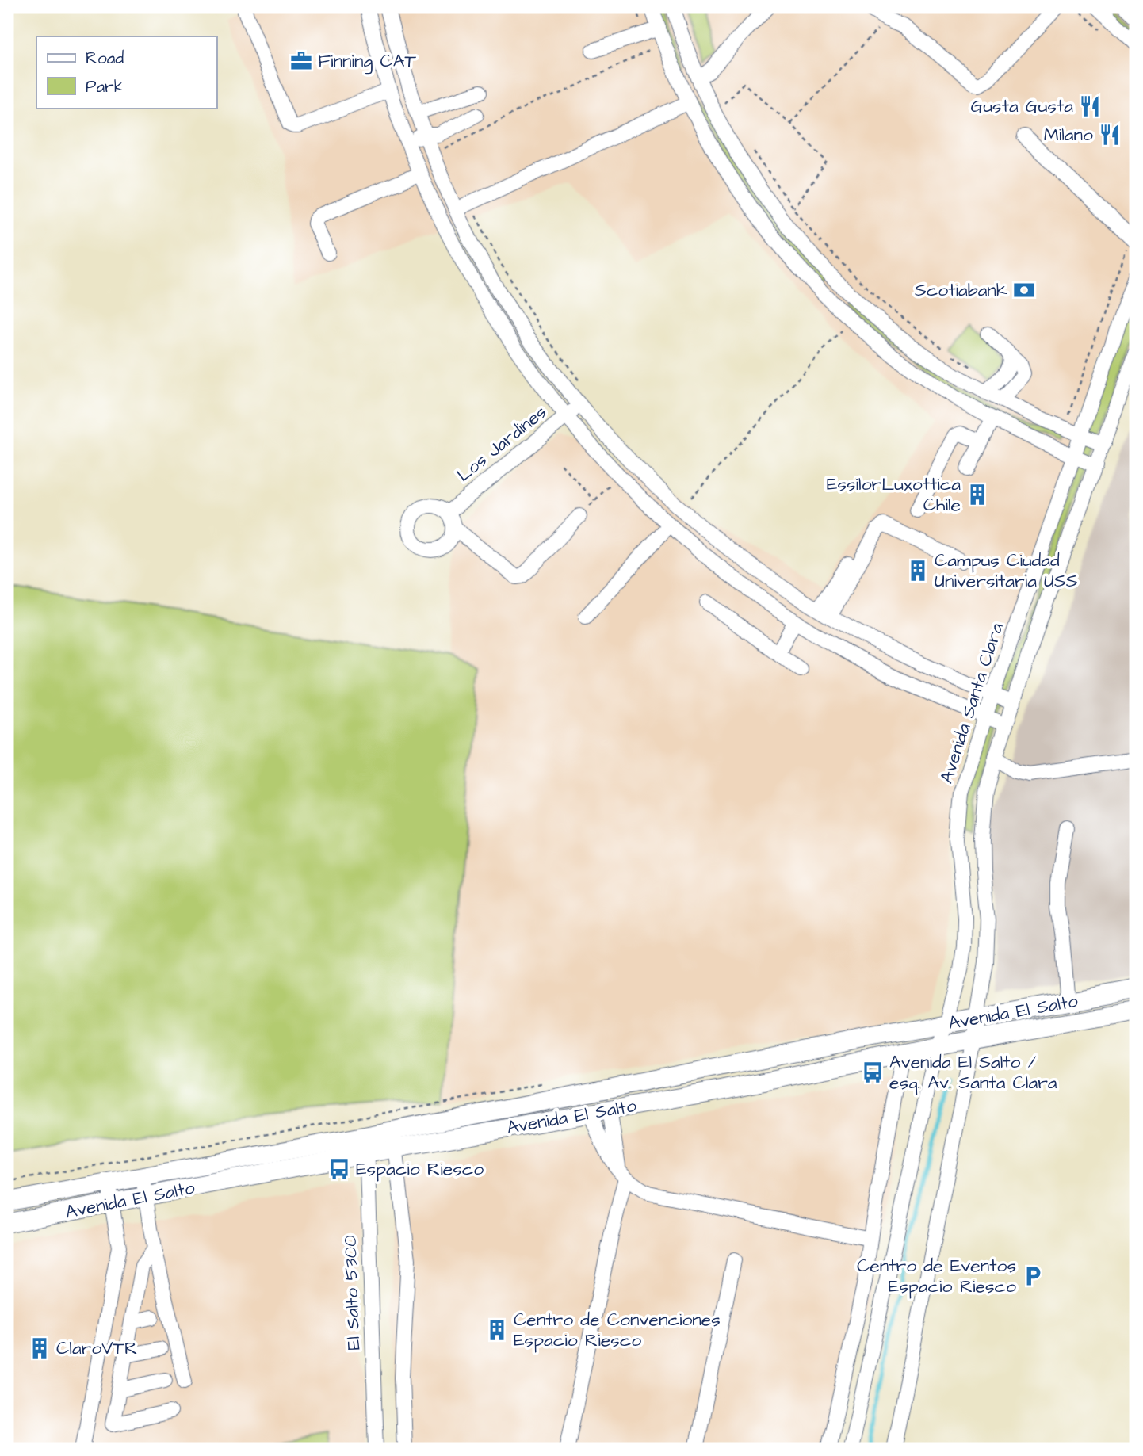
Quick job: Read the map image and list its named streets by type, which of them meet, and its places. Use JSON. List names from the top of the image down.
{
  "streets": {
    "main road": ["Avenida El Salto"],
    "street": ["Los Jardines", "Avenida Santa Clara", "El Salto 5300"]
  },
  "crossings": [
    ["Avenida Santa Clara", "Avenida El Salto"],
    ["Avenida El Salto", "El Salto 5300"]
  ],
  "places": {
    "office": ["Finning CAT"],
    "restaurant": ["Gusta Gusta", "Milano"],
    "bank": ["Scotiabank"],
    "building": [
      "EssilorLuxottica Chile",
      "Campus Ciudad Universitaria USS",
      "Centro de Convenciones Espacio Riesco",
      "ClaroVTR"
    ],
    "bus stop": ["Avenida El Salto / esq. Av. Santa Clara", "Espacio Riesco"],
    "parking": ["Centro de Eventos Espacio Riesco"]
  },
  "legend": ["Road", "Park"]
}
